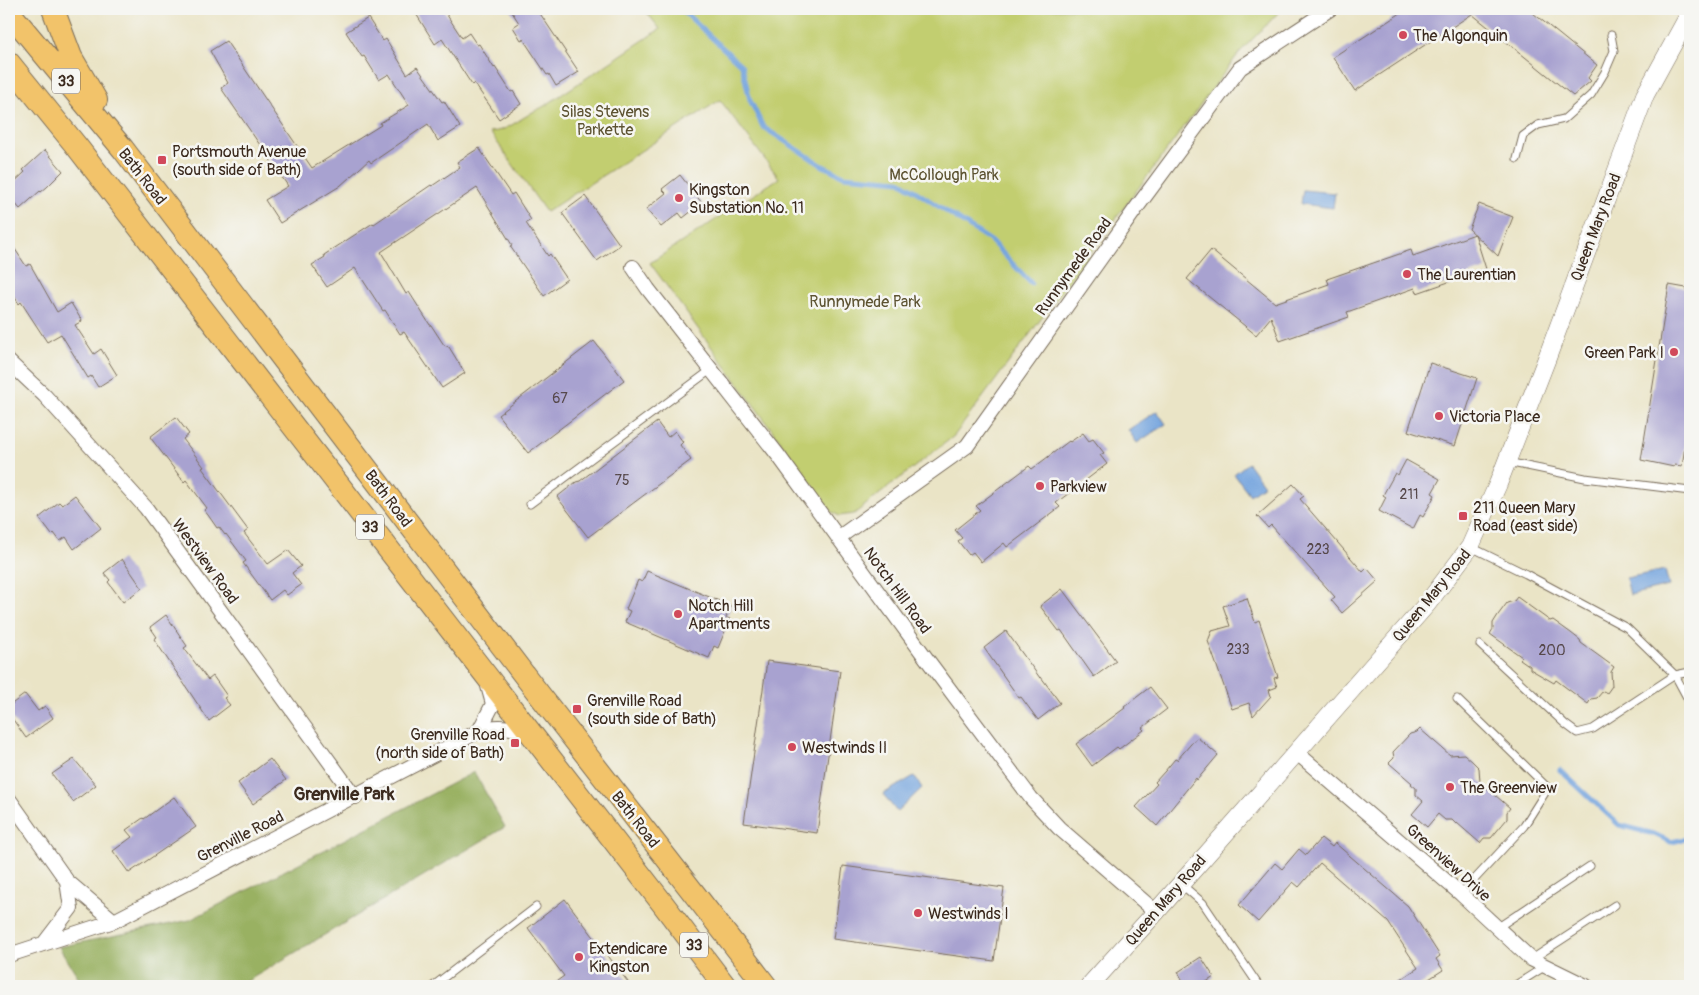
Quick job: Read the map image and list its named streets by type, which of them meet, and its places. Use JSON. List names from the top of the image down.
{
  "streets": {
    "main road": ["33", "Bath Road"],
    "street": [
      "Queen Mary Road",
      "Runnymede Road",
      "Westview Road",
      "Notch Hill Road",
      "Grenville Road",
      "Greenview Drive"
    ]
  },
  "crossings": [
    ["Bath Road", "Grenville Road"],
    ["Queen Mary Road", "Notch Hill Road"],
    ["Queen Mary Road", "Greenview Drive"],
    ["Runnymede Road", "Notch Hill Road"],
    ["Westview Road", "Grenville Road"]
  ],
  "districts": ["Grenville Park"],
  "parks": ["Silas Stevens Parkette", "McCollough Park", "Runnymede Park"],
  "places": {
    "other": [
      "The Algonquin",
      "Kingston Substation No. 11",
      "The Laurentian",
      "Green Park I",
      "Victoria Place",
      "Parkview",
      "Notch Hill Apartments",
      "Westwinds II",
      "The Greenview",
      "Westwinds I",
      "Extendicare Kingston"
    ],
    "transit": [
      "Portsmouth Avenue (south side of Bath)",
      "211 Queen Mary Road (east side)",
      "Grenville Road (south side of Bath)",
      "Grenville Road (north side of Bath)"
    ]
  },
  "house_numbers": [
    "67",
    "75",
    "211",
    "223",
    "233",
    "200"
  ]
}
